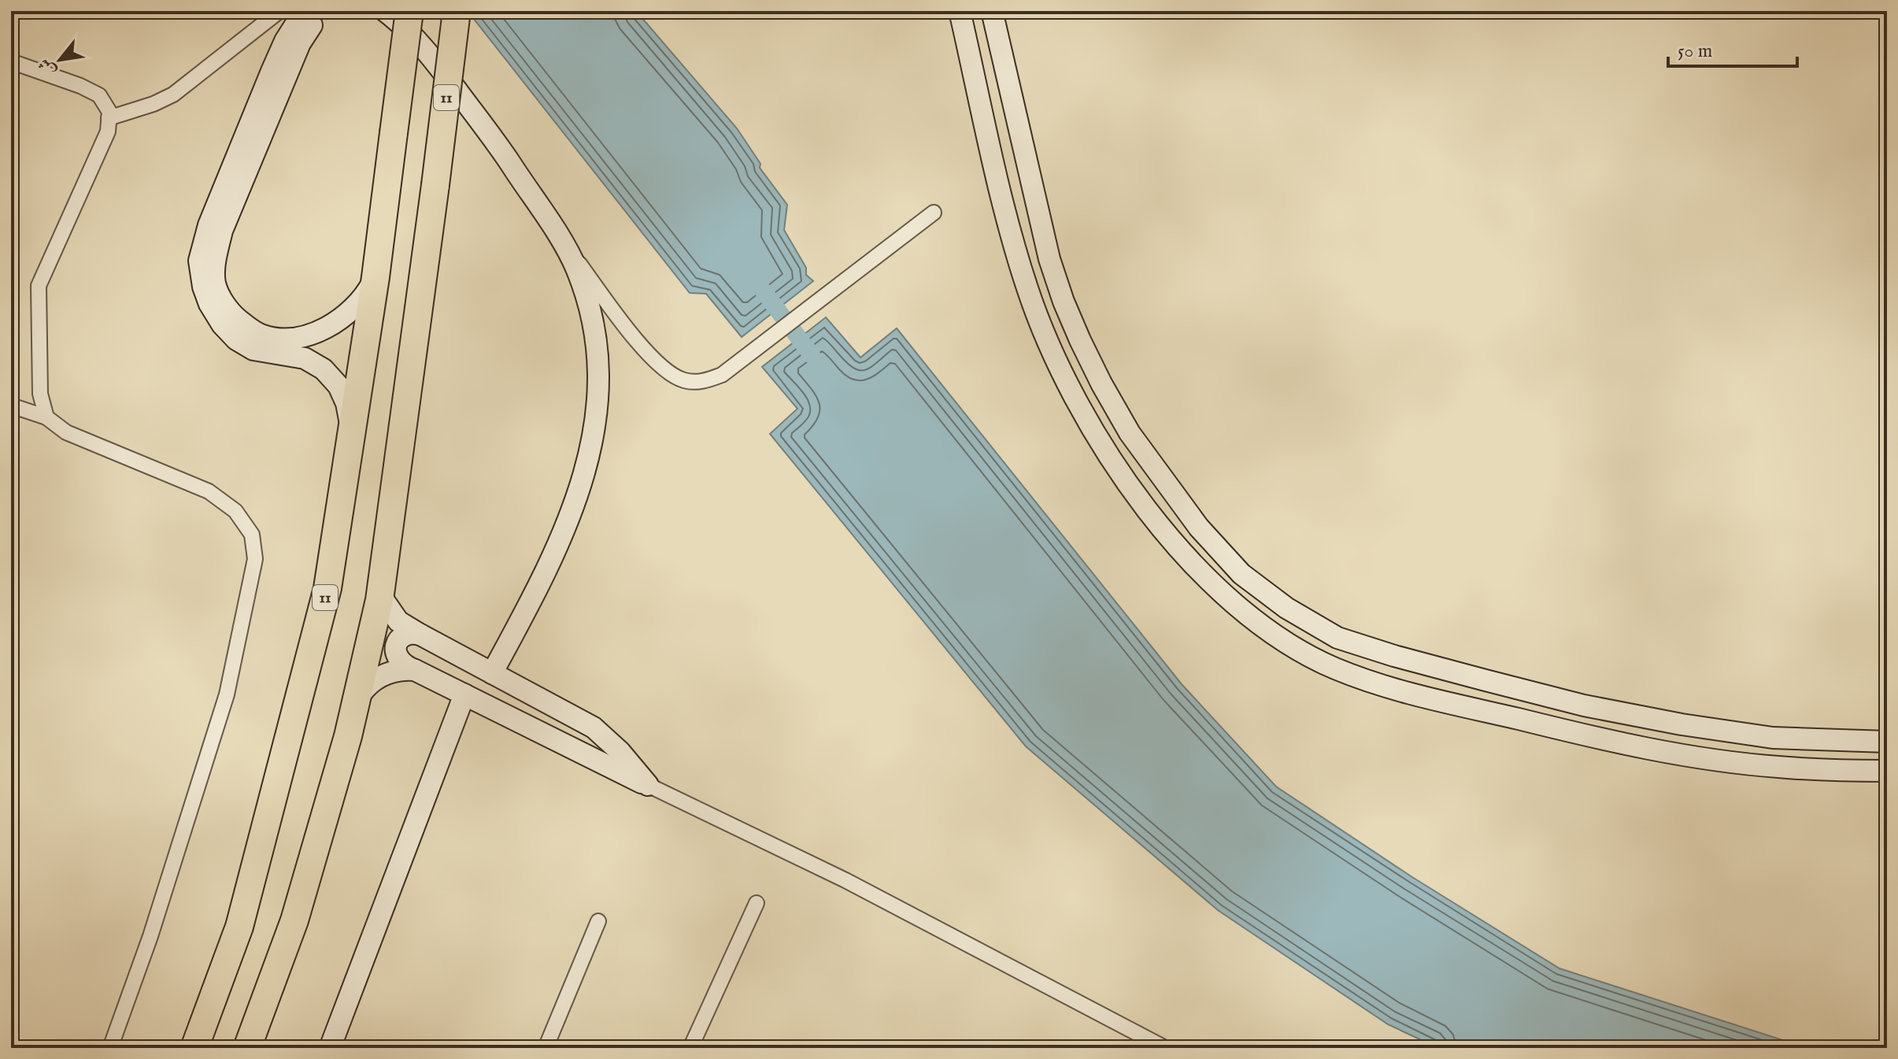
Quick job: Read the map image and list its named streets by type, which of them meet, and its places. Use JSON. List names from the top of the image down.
{
  "streets": {
    "highway": ["11"]
  },
  "scale_bar": "50 m",
  "north": "bottom left"
}
